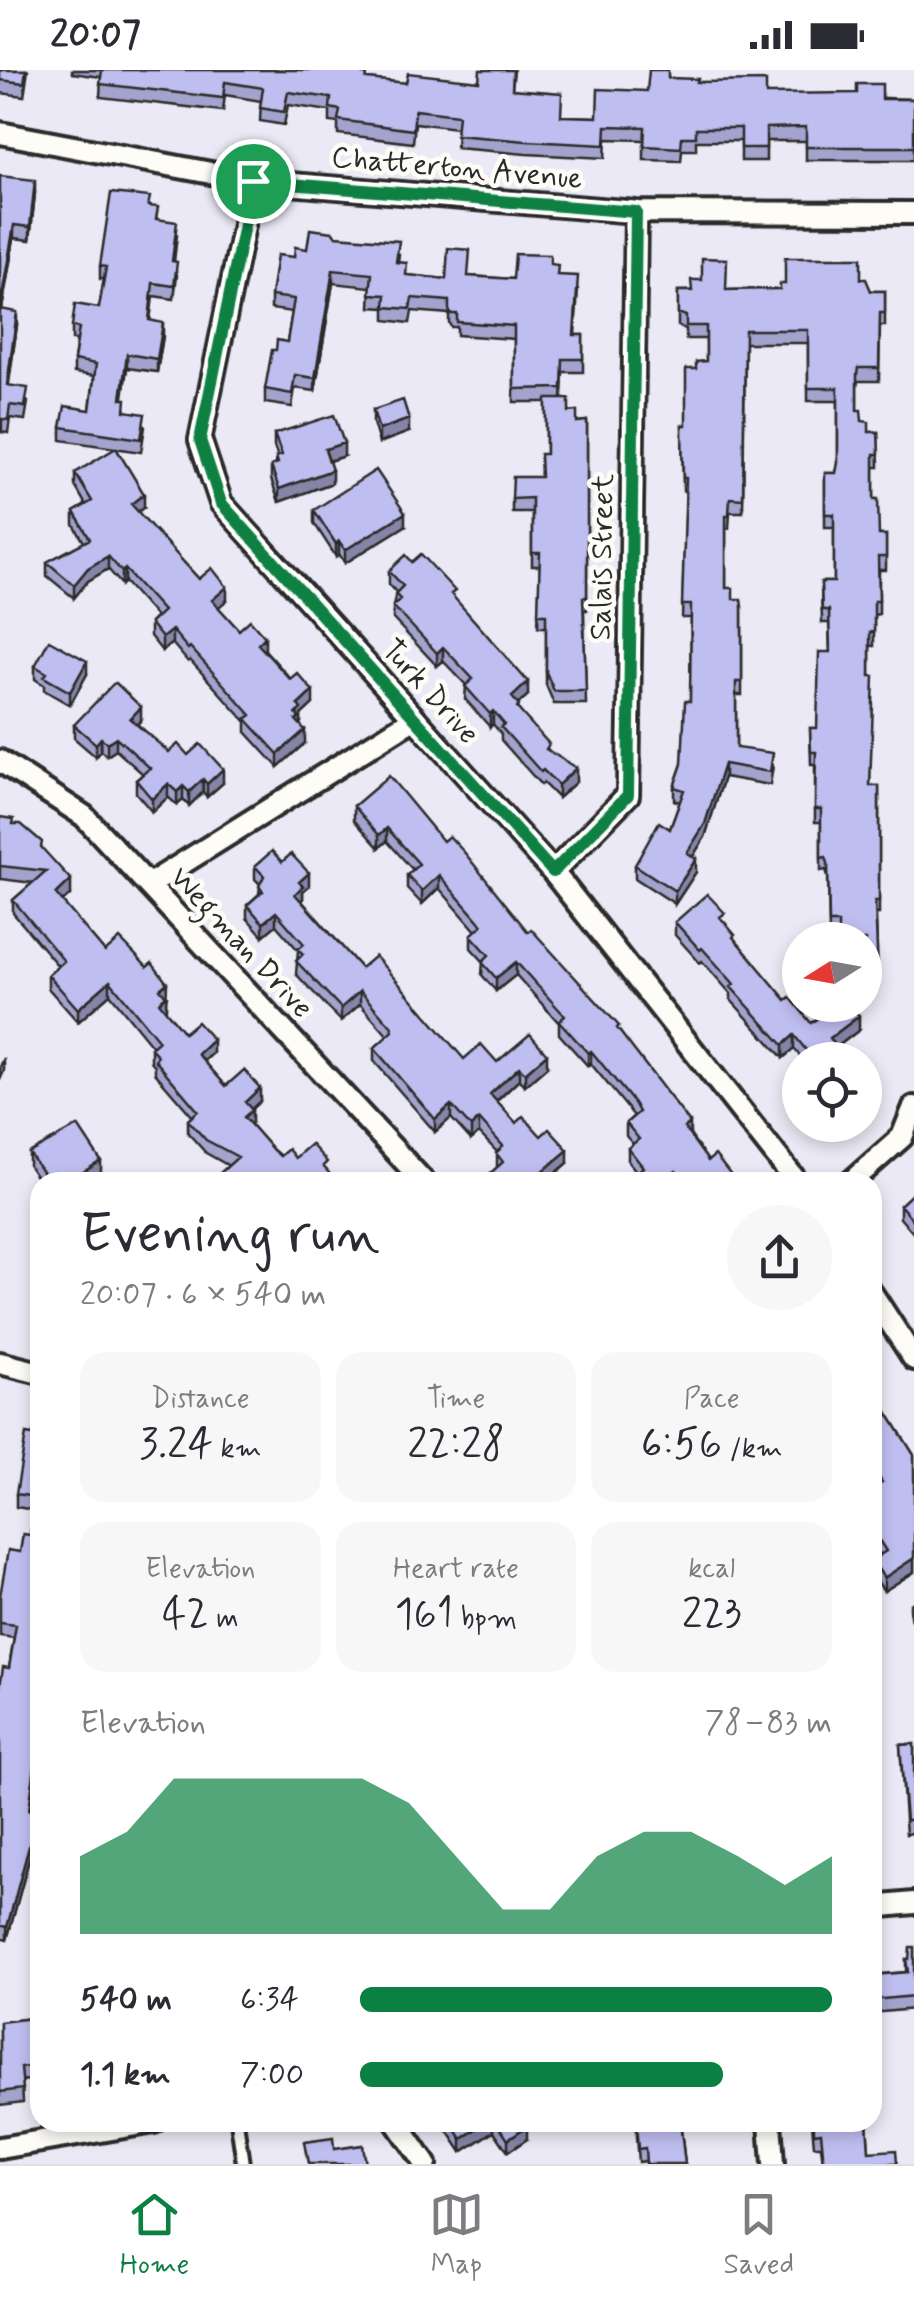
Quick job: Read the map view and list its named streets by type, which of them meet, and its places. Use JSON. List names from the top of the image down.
{
  "streets": {
    "street": [
      "Chatterton Avenue",
      "Salais Street",
      "Turk Drive",
      "Wegman Drive"
    ]
  },
  "crossings": [
    ["Chatterton Avenue", "Salais Street"],
    ["Chatterton Avenue", "Turk Drive"],
    ["Salais Street", "Turk Drive"]
  ],
  "north": "left",
  "page": {
    "status": "20:07",
    "heading": ["Evening run", "20:07 · 6 × 540 m"],
    "stats": [
      ["Distance", "3.24 km"],
      ["Time", "22:28"],
      ["Pace", "6:56 /km"],
      ["Elevation", "42 m"],
      ["Heart rate", "161 bpm"],
      ["kcal", "223"]
    ],
    "chart": ["Elevation", "78–83 m"],
    "list": [
      {
        "name": "540 m",
        "note": "6:34"
      },
      {
        "name": "1.1 km",
        "note": "7:00"
      }
    ],
    "tabs": ["Home", "Map", "Saved"]
  }
}
